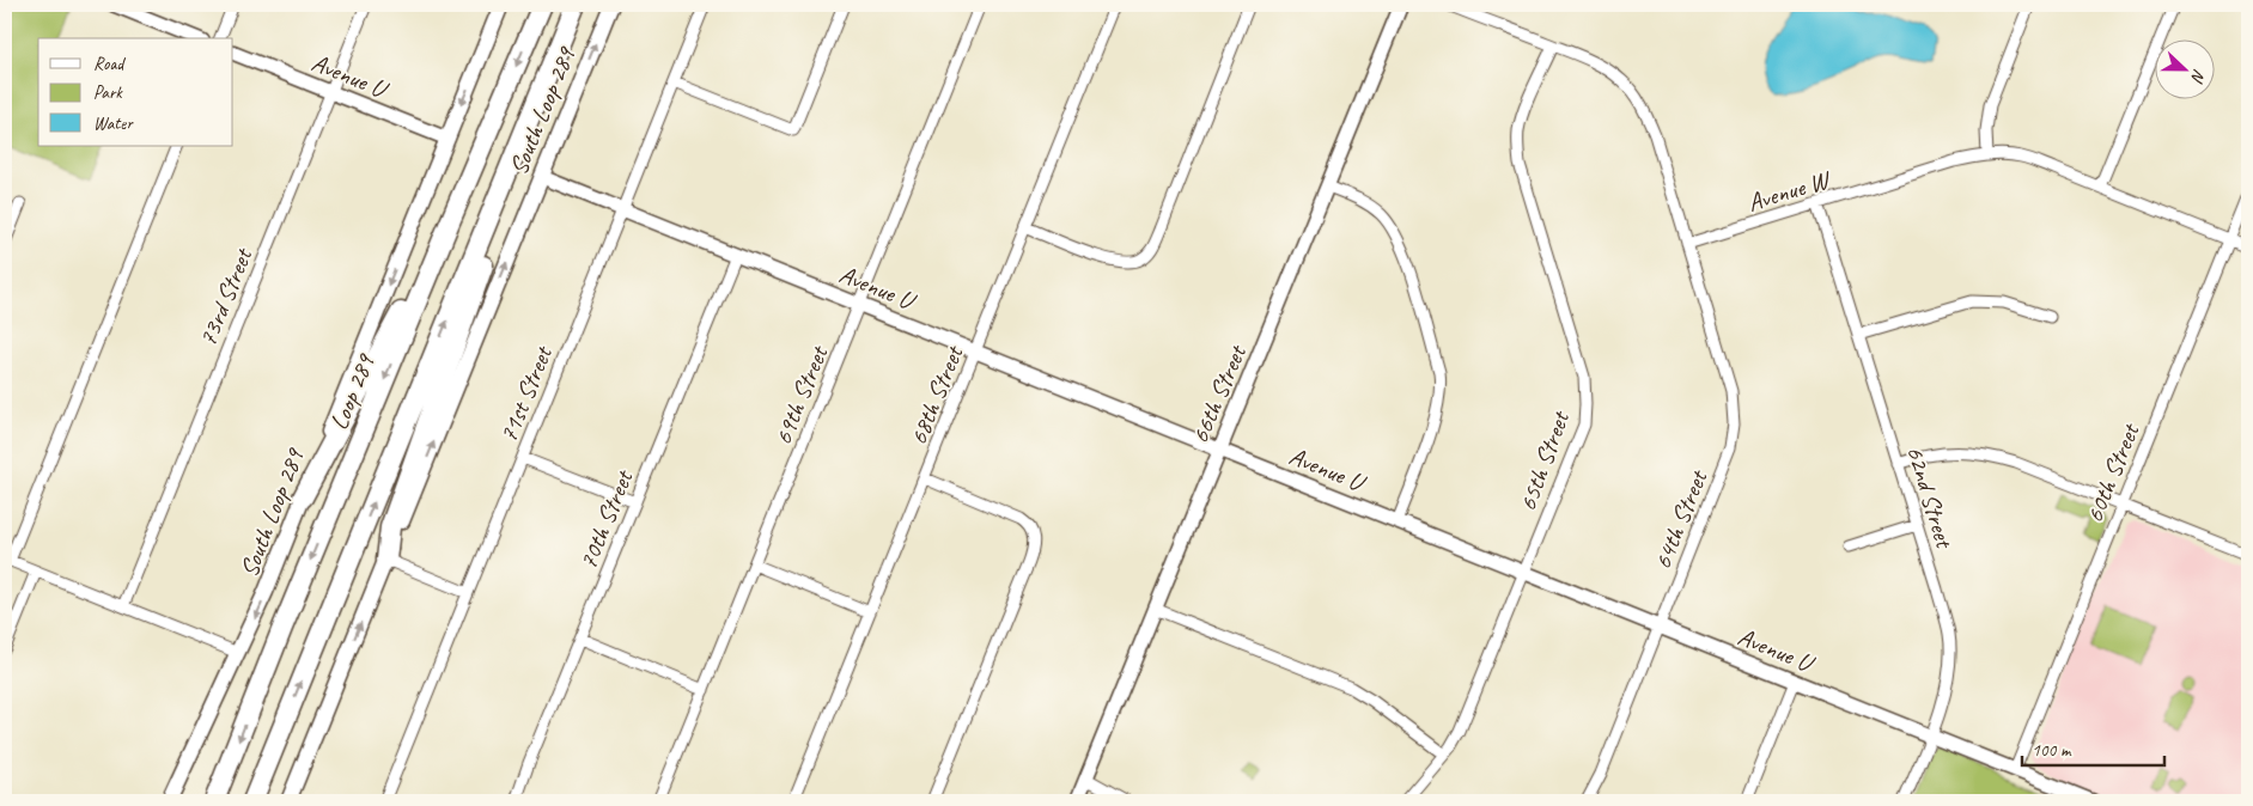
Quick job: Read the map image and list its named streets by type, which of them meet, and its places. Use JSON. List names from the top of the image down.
{
  "streets": {
    "highway": ["Loop 289"],
    "main road": ["South Loop 289"],
    "street": [
      "Avenue U",
      "Avenue W",
      "73rd Street",
      "71st Street",
      "66th Street",
      "69th Street",
      "68th Street",
      "65th Street",
      "60th Street",
      "62nd Street",
      "70th Street",
      "64th Street"
    ]
  },
  "crossings": [
    ["Avenue U", "South Loop 289"],
    ["Avenue U", "73rd Street"],
    ["Avenue U", "71st Street"],
    ["Avenue U", "66th Street"],
    ["Avenue U", "69th Street"],
    ["Avenue U", "68th Street"],
    ["Avenue U", "65th Street"],
    ["Avenue U", "60th Street"],
    ["Avenue U", "62nd Street"],
    ["Avenue U", "70th Street"],
    ["Avenue U", "64th Street"],
    ["Avenue W", "60th Street"],
    ["Avenue W", "62nd Street"],
    ["Avenue W", "64th Street"]
  ],
  "legend": ["Road", "Park", "Water"],
  "scale_bar": "100 m",
  "north": "right"
}
